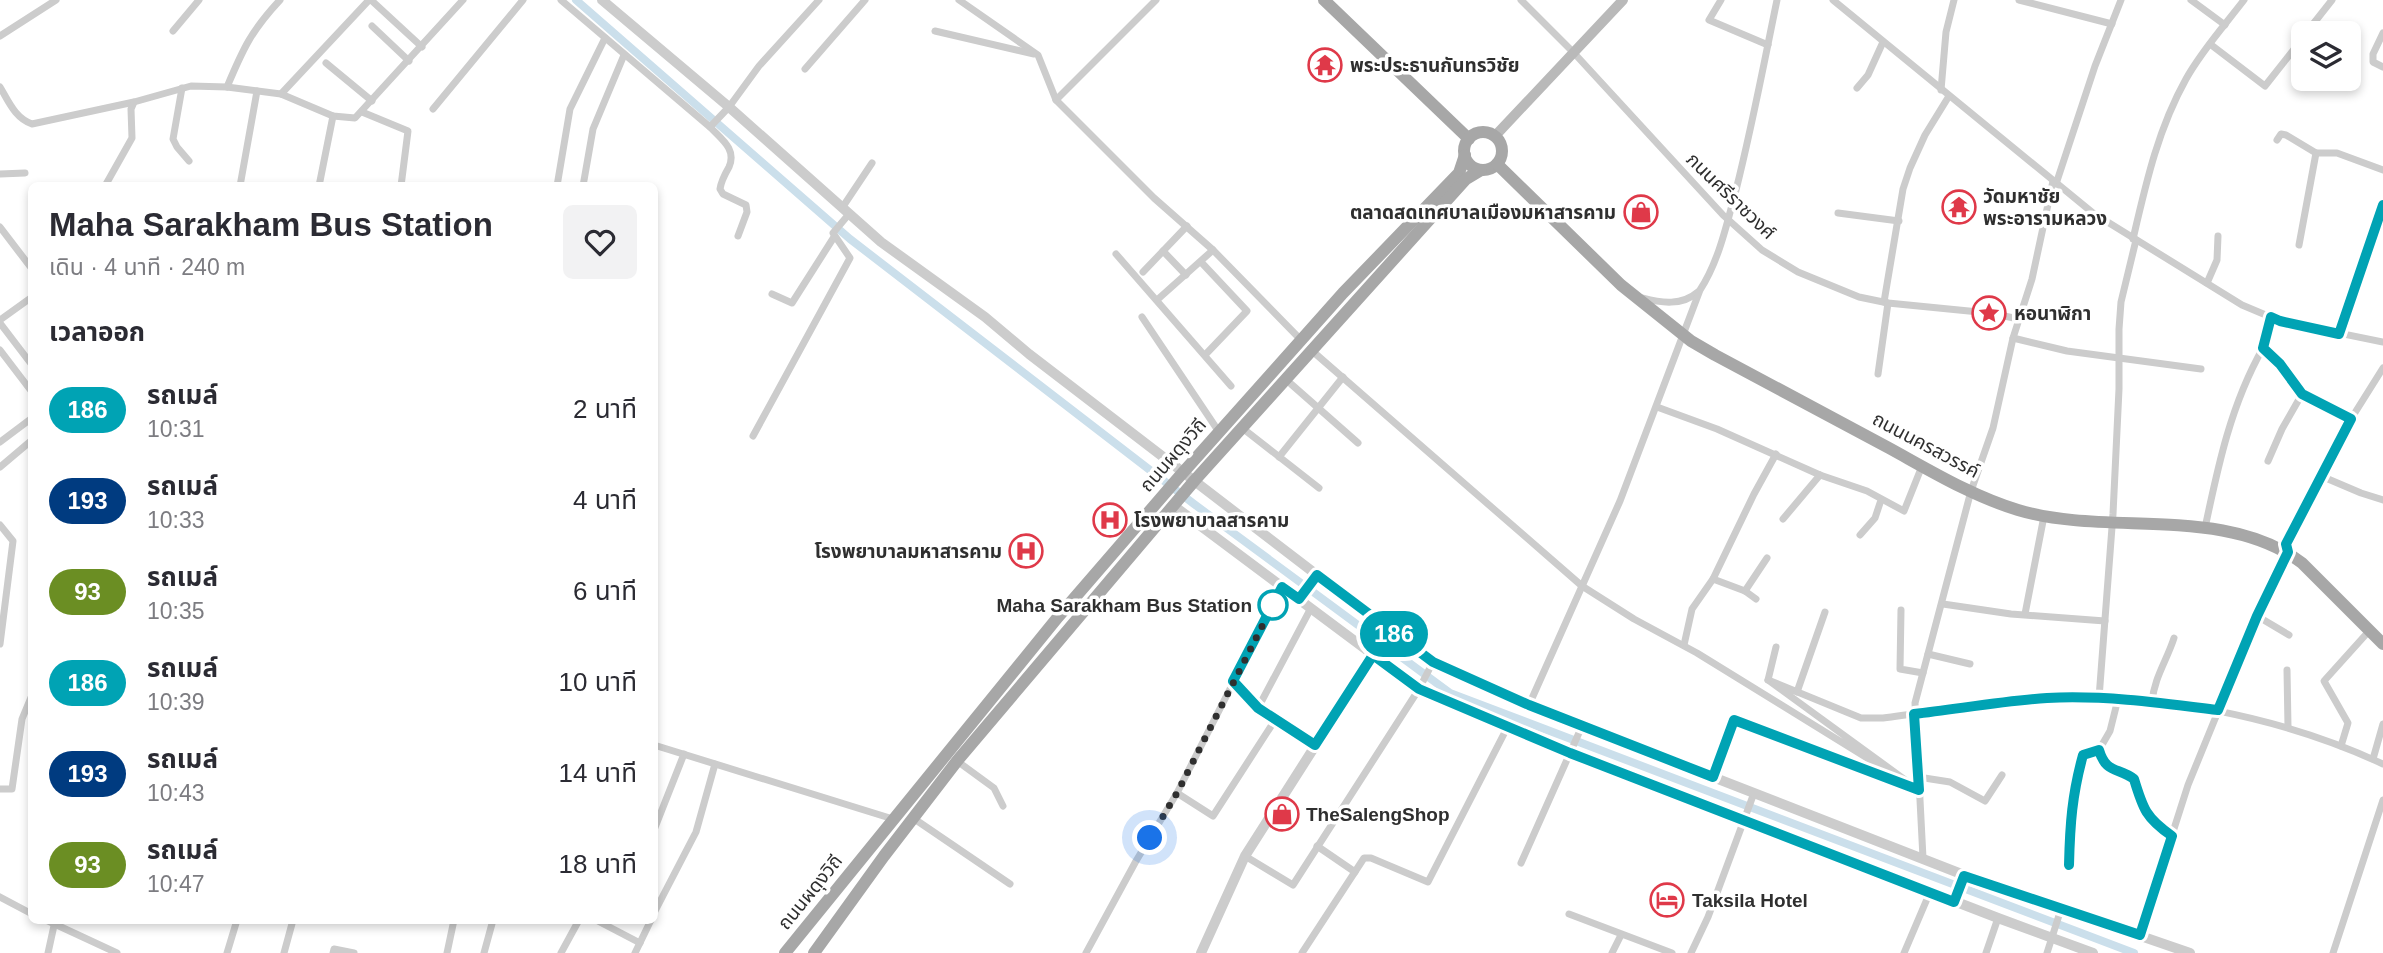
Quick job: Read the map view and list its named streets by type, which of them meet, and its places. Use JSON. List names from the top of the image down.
{
  "streets": {
    "main road": ["ถนนนครสวรรค์", "ถนนผดุงวิถี"],
    "street": ["ภนนศรีราชวงศ์"]
  },
  "crossings": [
    ["ถนนนครสวรรค์", "ถนนผดุงวิถี"]
  ],
  "places": {
    "temple": ["พระประธานกันทรวิชัย", "วัดมหาชัย พระอารามหลวง"],
    "shop": ["ตลาดสดเทศบาลเมืองมหาสารคาม", "TheSalengShop"],
    "place": ["หอนาฬิกา"],
    "hospital": ["โรงพยาบาลสารคาม", "โรงพยาบาลมหาสารคาม"],
    "other": ["Maha Sarakham Bus Station"],
    "hotel": ["Taksila Hotel"]
  },
  "lines": ["bus line 186"],
  "page": {
    "on_map": "186",
    "heading": [
      ["Maha Sarakham Bus Station", "เดิน · 4 นาที · 240 m"],
      "เวลาออก"
    ],
    "list": [
      {
        "mark": "186",
        "name": "รถเมล์",
        "note": "10:31",
        "value": "2 นาที"
      },
      {
        "mark": "193",
        "name": "รถเมล์",
        "note": "10:33",
        "value": "4 นาที"
      },
      {
        "mark": "93",
        "name": "รถเมล์",
        "note": "10:35",
        "value": "6 นาที"
      },
      {
        "mark": "186",
        "name": "รถเมล์",
        "note": "10:39",
        "value": "10 นาที"
      },
      {
        "mark": "193",
        "name": "รถเมล์",
        "note": "10:43",
        "value": "14 นาที"
      },
      {
        "mark": "93",
        "name": "รถเมล์",
        "note": "10:47",
        "value": "18 นาที"
      }
    ]
  }
}
